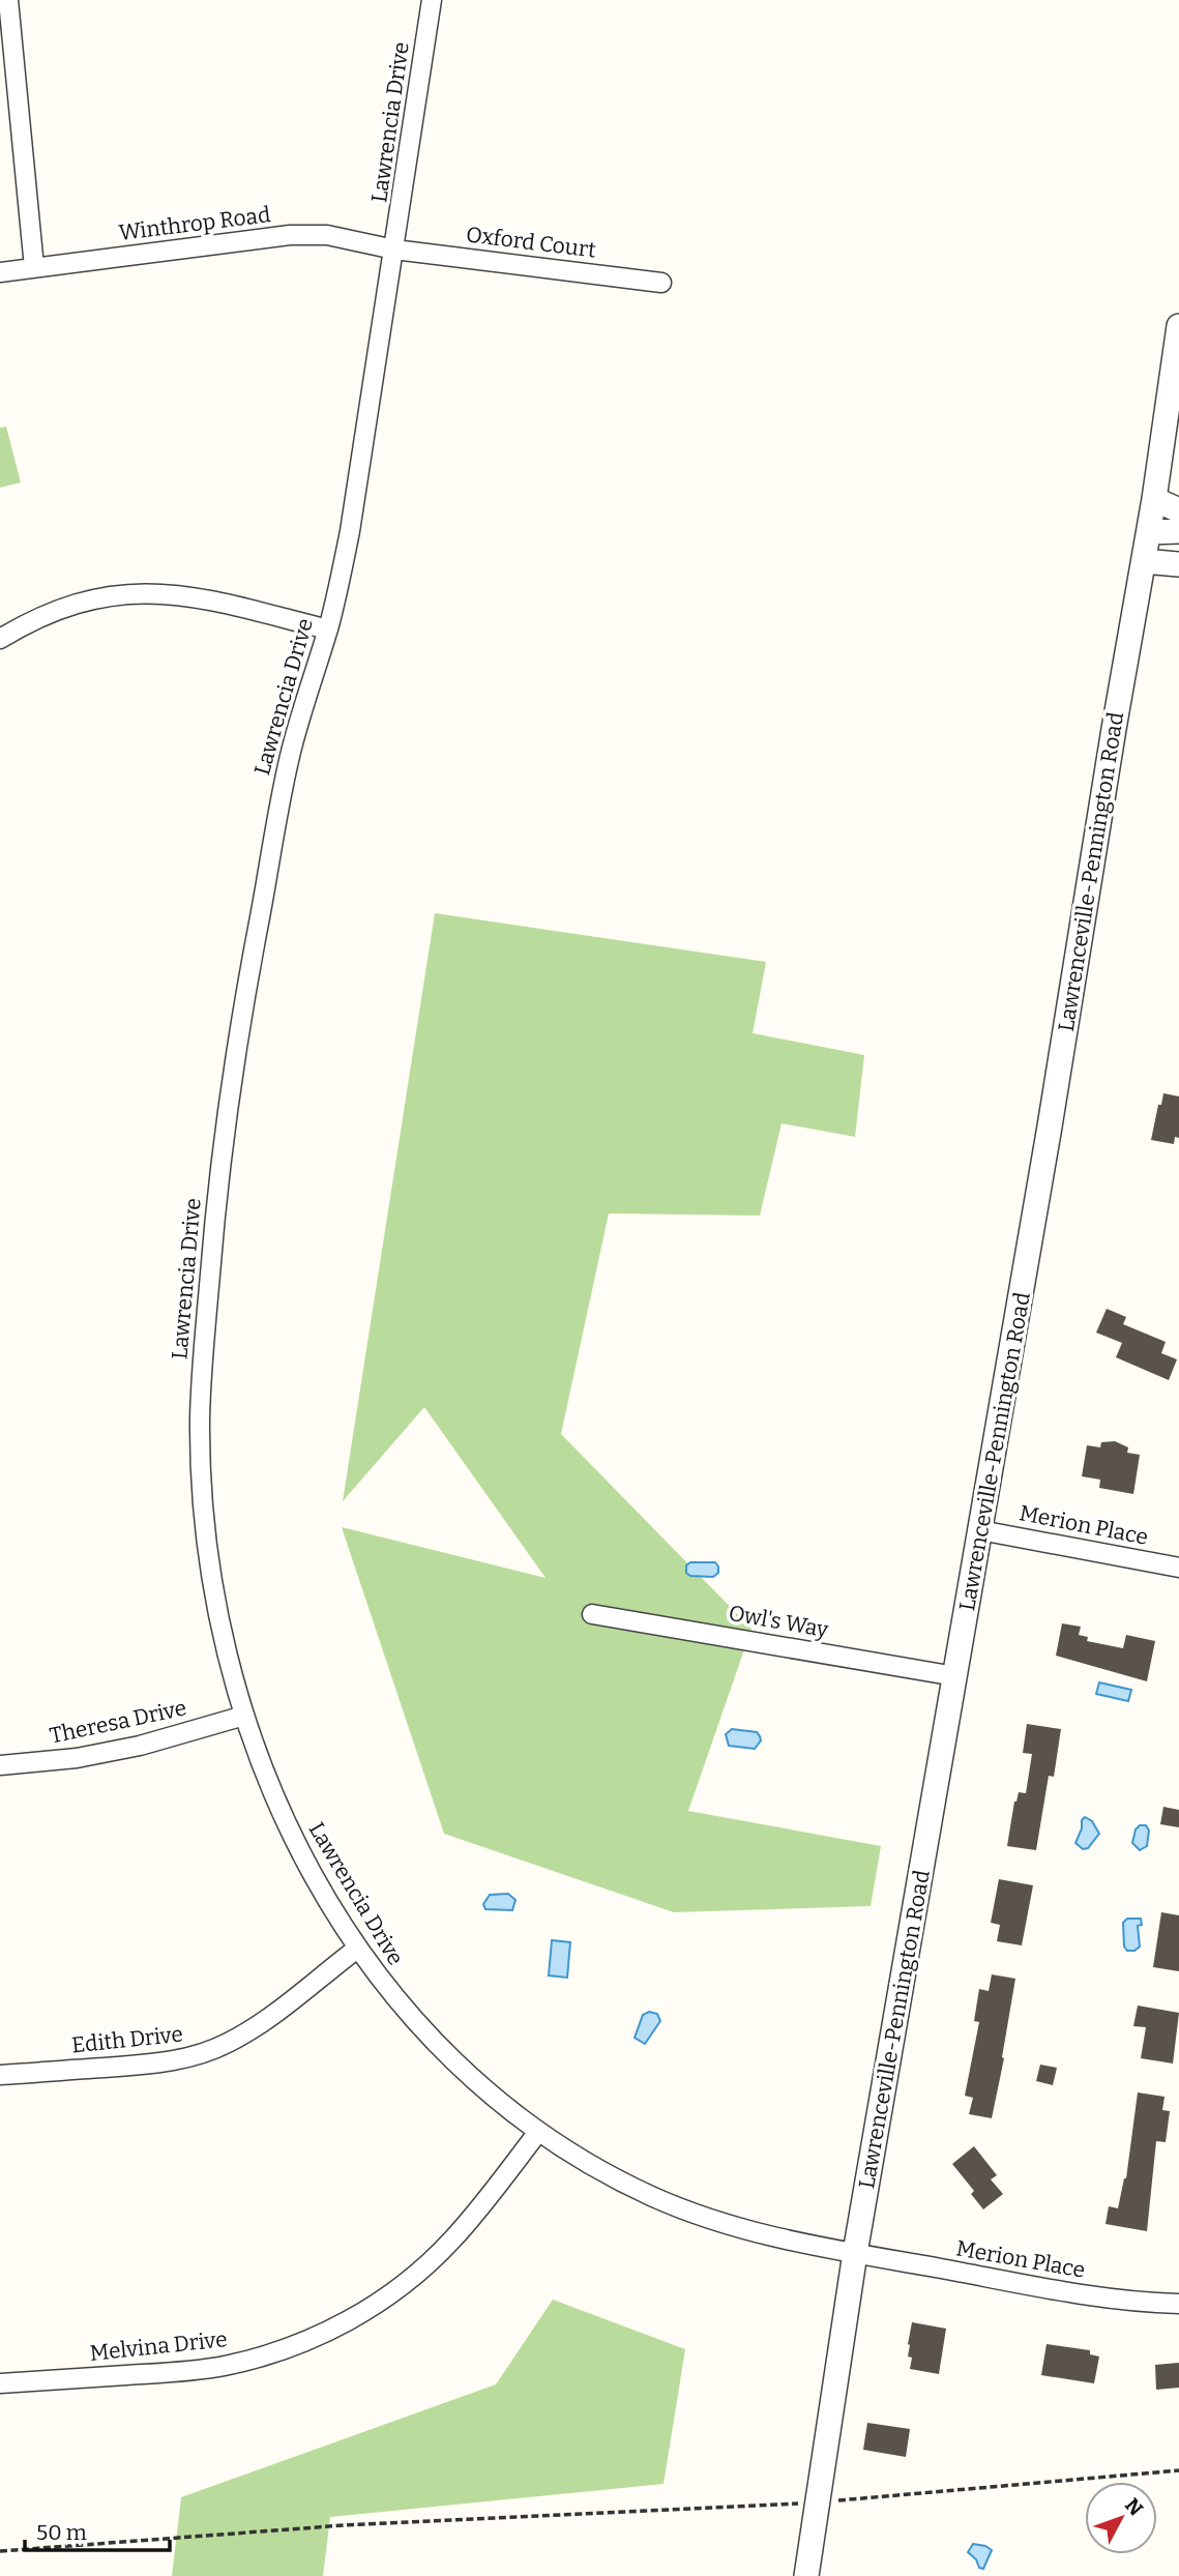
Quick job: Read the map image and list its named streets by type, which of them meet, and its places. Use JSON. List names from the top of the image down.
{
  "streets": {
    "street": [
      "Lawrencia Drive",
      "Winthrop Road",
      "Oxford Court",
      "Lawrenceville-Pennington Road",
      "Merion Place",
      "Owl's Way",
      "Theresa Drive",
      "Edith Drive",
      "Melvina Drive"
    ]
  },
  "crossings": [
    ["Lawrencia Drive", "Winthrop Road"],
    ["Lawrencia Drive", "Oxford Court"],
    ["Lawrencia Drive", "Lawrenceville-Pennington Road"],
    ["Lawrencia Drive", "Merion Place"],
    ["Lawrencia Drive", "Theresa Drive"],
    ["Lawrencia Drive", "Edith Drive"],
    ["Lawrencia Drive", "Melvina Drive"],
    ["Winthrop Road", "Oxford Court"],
    ["Lawrenceville-Pennington Road", "Merion Place"],
    ["Lawrenceville-Pennington Road", "Owl's Way"]
  ],
  "scale_bar": "50 m",
  "north": "top right"
}
